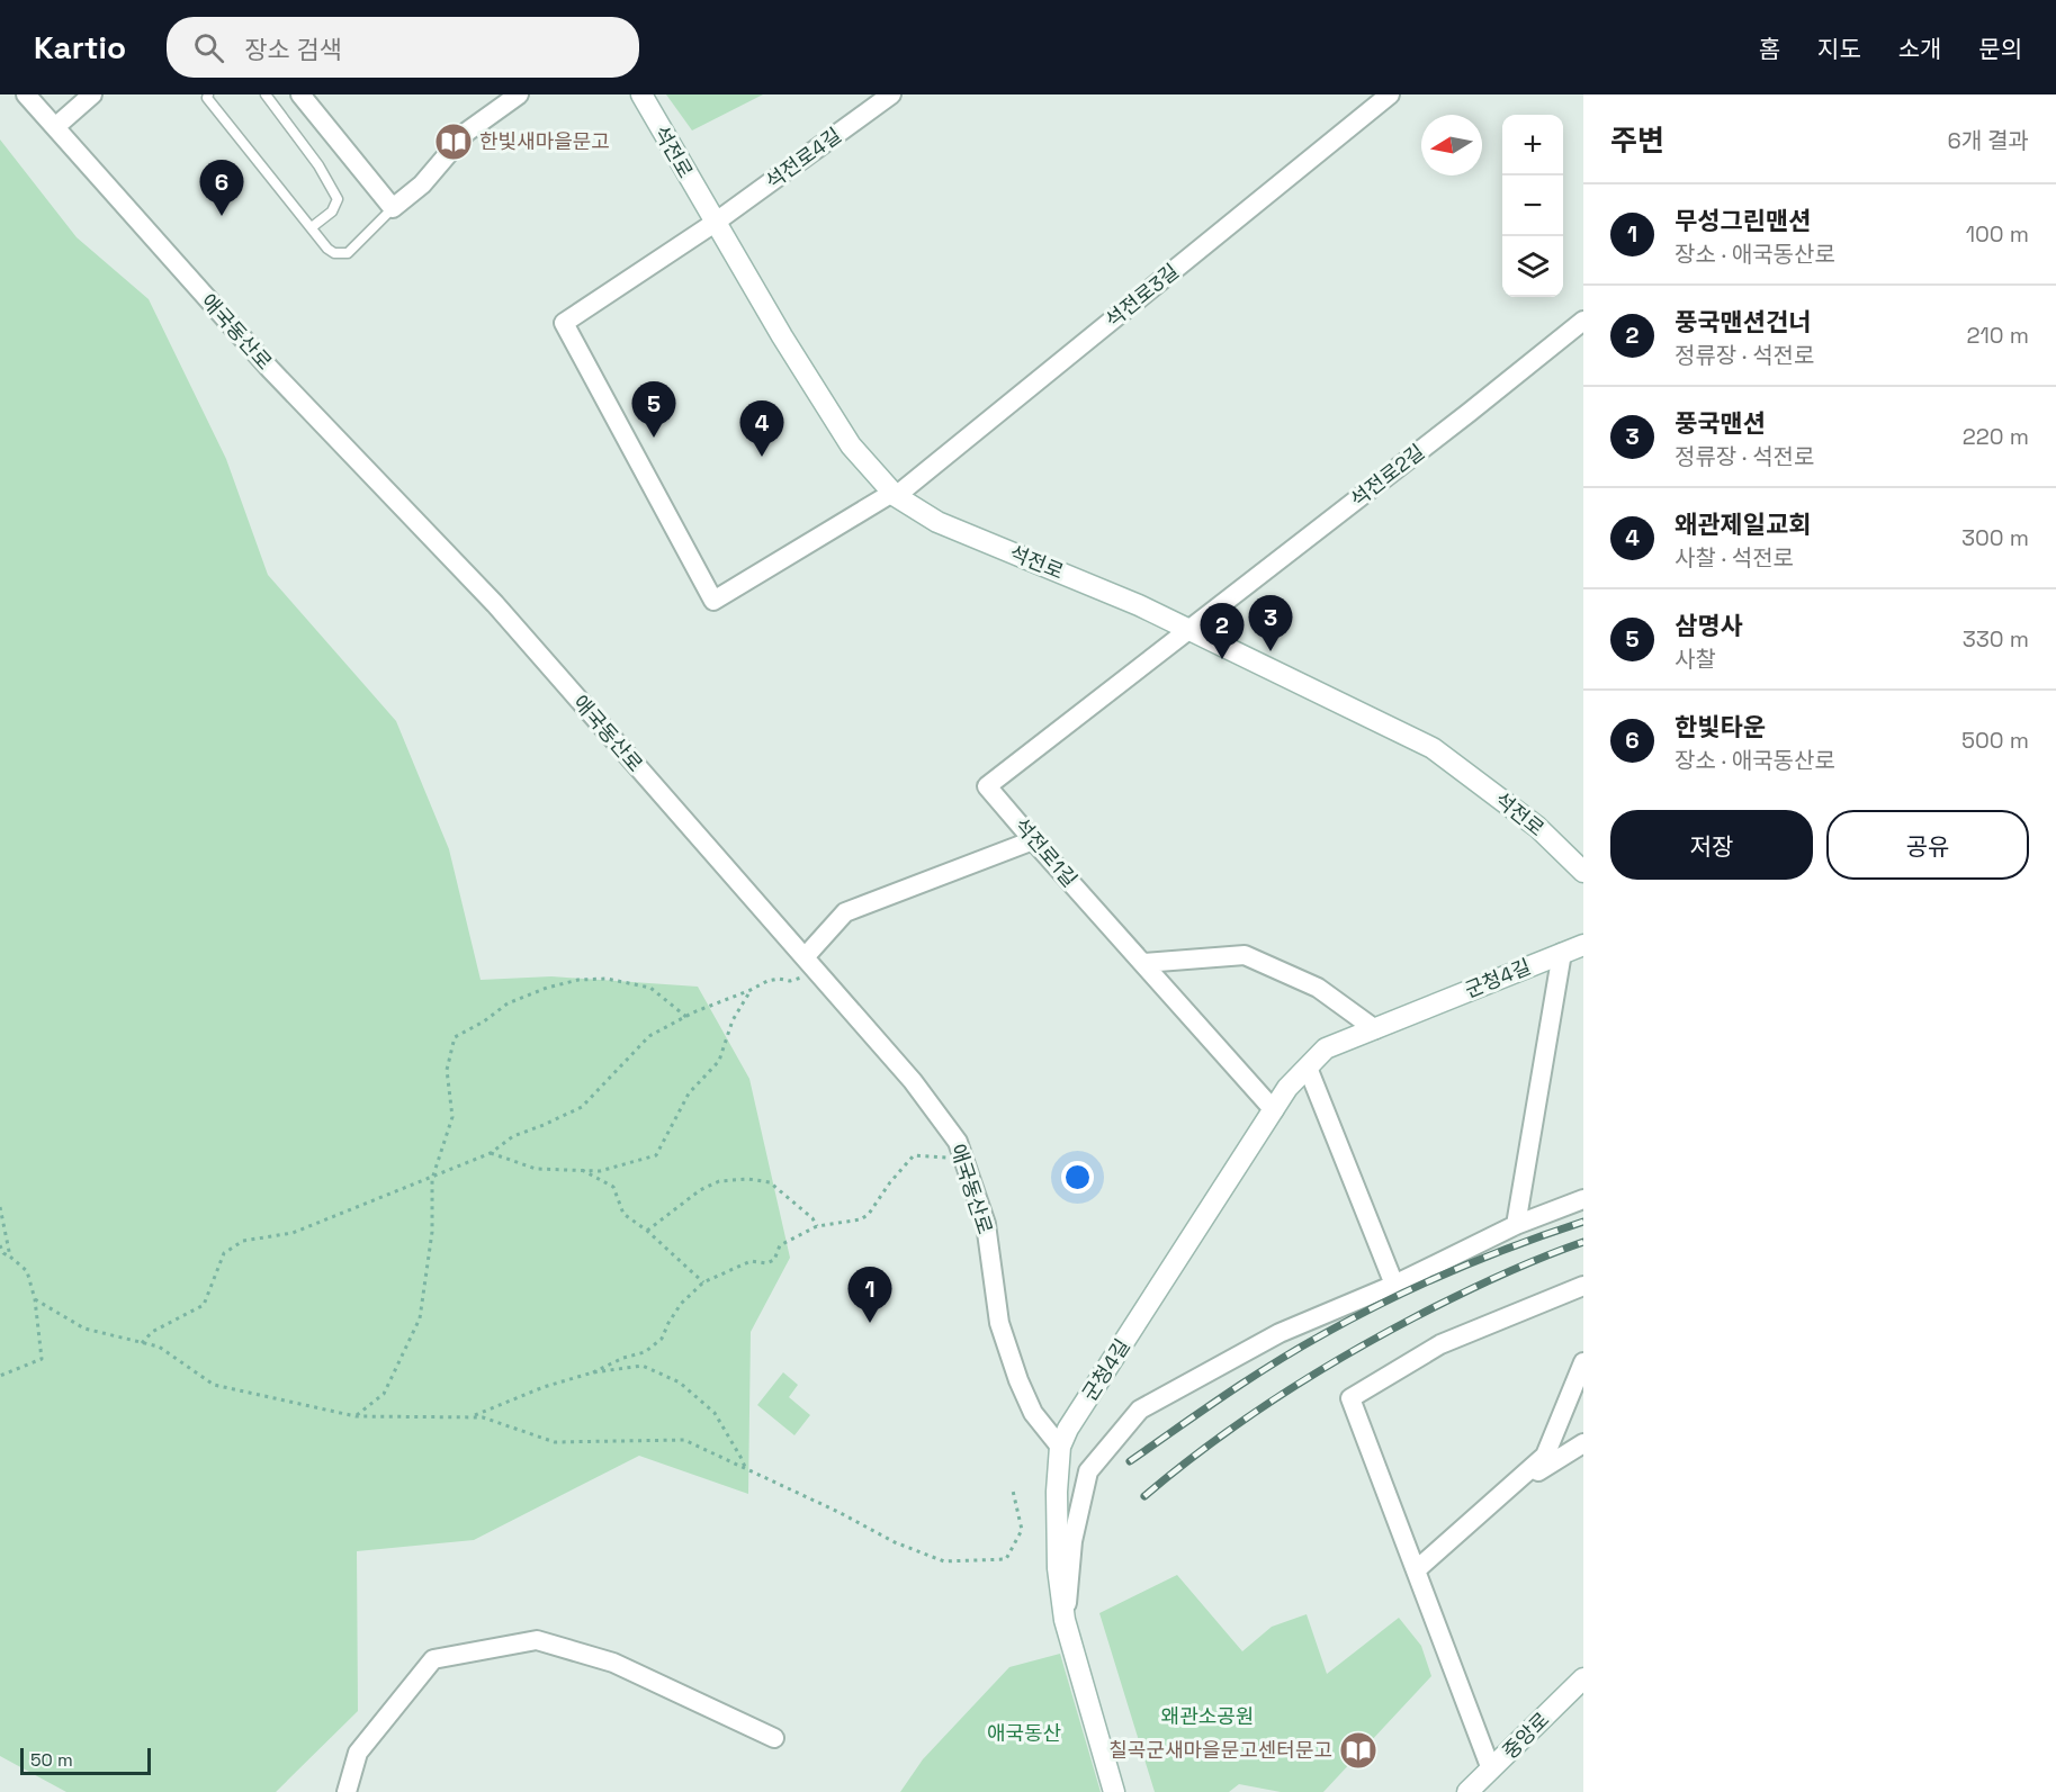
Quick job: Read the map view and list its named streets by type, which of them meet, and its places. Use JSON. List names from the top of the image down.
{
  "streets": {
    "street": [
      "석전로",
      "석전로4길",
      "석전로3길",
      "애국동산로",
      "석전로2길",
      "석전로1길",
      "군청4길",
      "중앙로"
    ]
  },
  "crossings": [
    ["석전로", "석전로4길"],
    ["석전로", "석전로3길"],
    ["석전로", "석전로2길"],
    ["석전로", "석전로1길"],
    ["석전로4길", "석전로3길"],
    ["애국동산로", "군청4길"],
    ["석전로2길", "석전로1길"],
    ["석전로1길", "군청4길"]
  ],
  "parks": ["왜관소공원", "애국동산"],
  "places": {
    "library": ["한빛새마을문고", "칠곡군새마을문고센터문고"]
  },
  "scale_bar": "50 m",
  "north": "left",
  "page": {
    "header": "Kartio",
    "search": "장소 검색",
    "nav": [
      "홈",
      "지도",
      "소개",
      "문의"
    ],
    "heading": ["주변", "6개 결과"],
    "map_buttons": ["+", "−"],
    "pins": [
      "6",
      "5",
      "4",
      "3",
      "2",
      "1"
    ],
    "list": [
      {
        "mark": "1",
        "name": "무성그린맨션",
        "note": "장소 · 애국동산로",
        "value": "100 m"
      },
      {
        "mark": "2",
        "name": "풍국맨션건너",
        "note": "정류장 · 석전로",
        "value": "210 m"
      },
      {
        "mark": "3",
        "name": "풍국맨션",
        "note": "정류장 · 석전로",
        "value": "220 m"
      },
      {
        "mark": "4",
        "name": "왜관제일교회",
        "note": "사찰 · 석전로",
        "value": "300 m"
      },
      {
        "mark": "5",
        "name": "삼명사",
        "note": "사찰",
        "value": "330 m"
      },
      {
        "mark": "6",
        "name": "한빛타운",
        "note": "장소 · 애국동산로",
        "value": "500 m"
      }
    ],
    "buttons": ["저장", "공유"],
    "scale": "50 m"
  }
}
